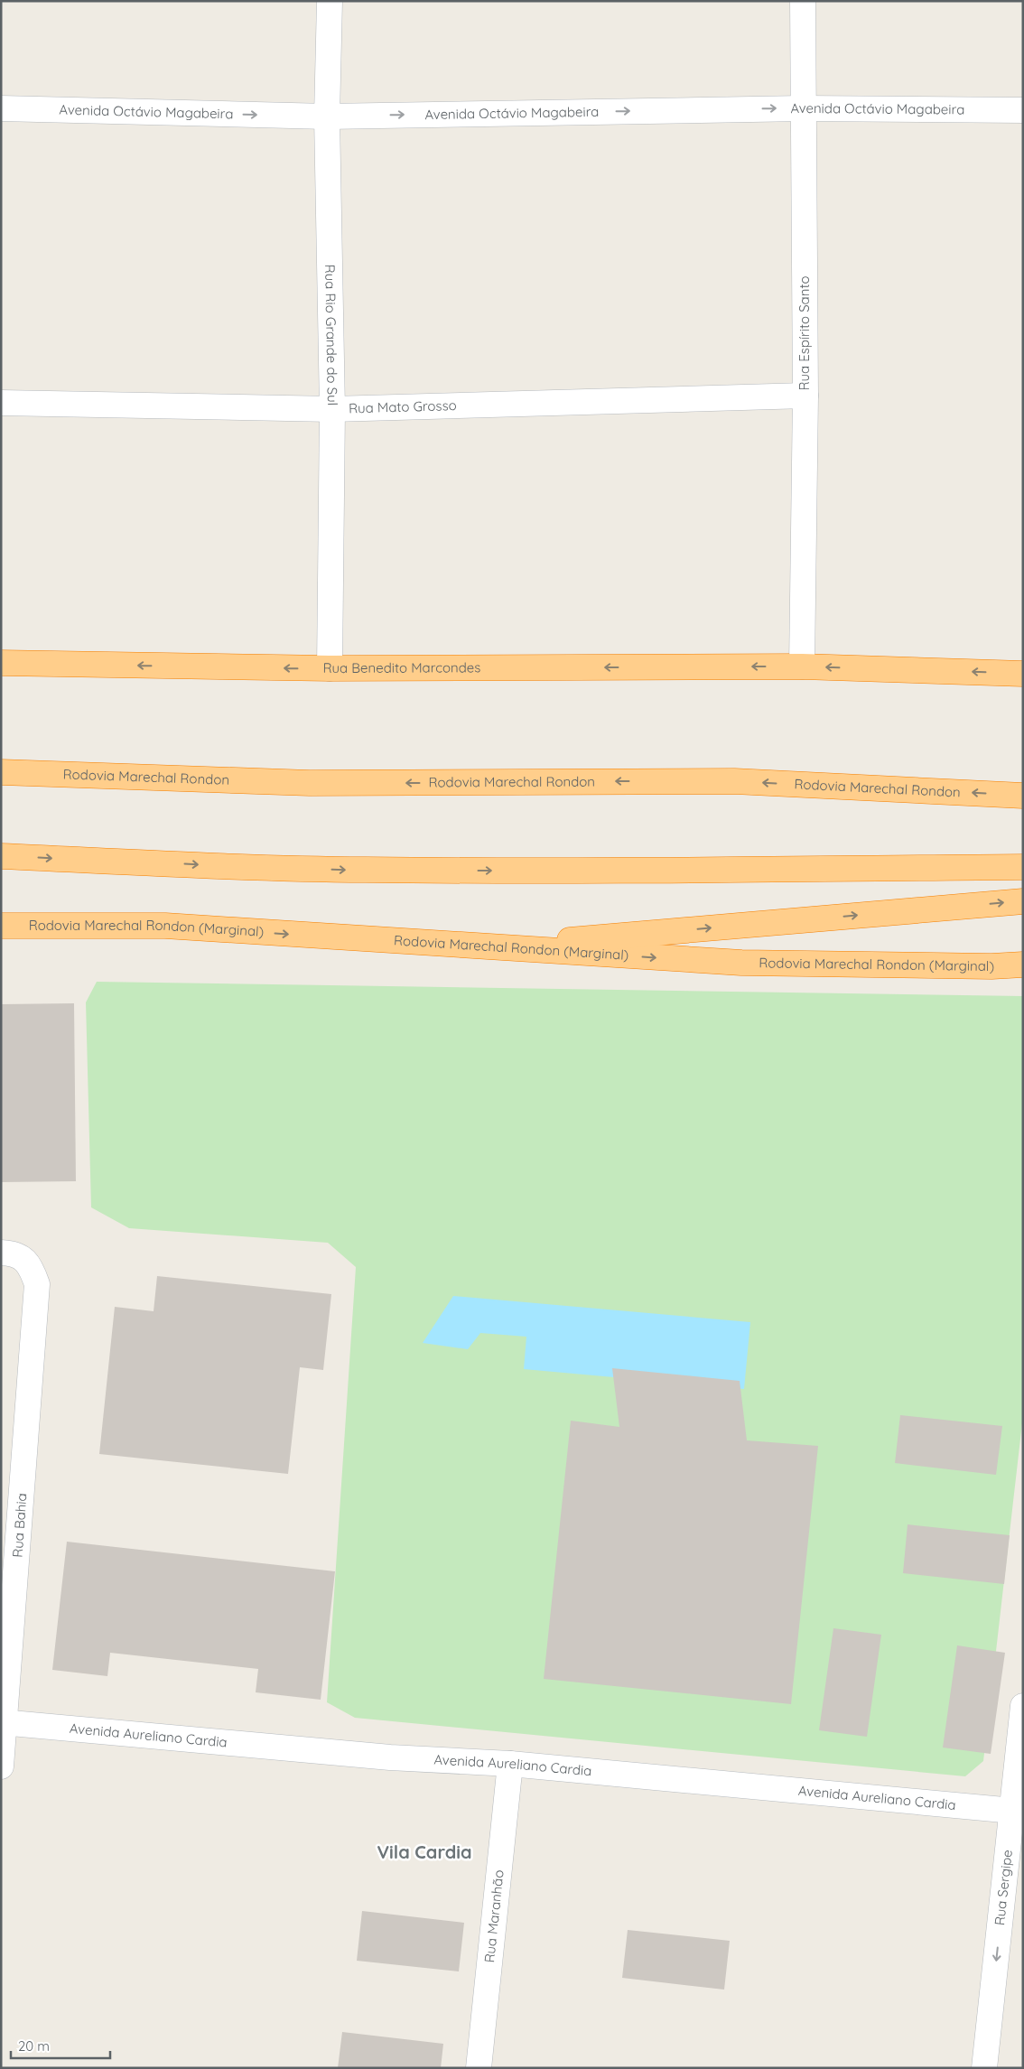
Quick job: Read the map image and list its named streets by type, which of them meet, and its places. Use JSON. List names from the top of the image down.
{
  "streets": {
    "highway": ["Rua Benedito Marcondes", "Rodovia Marechal Rondon", "Rodovia Marechal Rondon (Marginal)"],
    "street": [
      "Avenida Octávio Magabeira",
      "Rua Espírito Santo",
      "Rua Rio Grande do Sul",
      "Rua Mato Grosso",
      "Rua Bahia",
      "Avenida Aureliano Cardia",
      "Rua Sergipe",
      "Rua Maranhão"
    ]
  },
  "crossings": [
    ["Avenida Octávio Magabeira", "Rua Espírito Santo"],
    ["Avenida Octávio Magabeira", "Rua Rio Grande do Sul"],
    ["Rua Espírito Santo", "Rua Mato Grosso"],
    ["Rua Espírito Santo", "Rua Benedito Marcondes"],
    ["Rua Rio Grande do Sul", "Rua Mato Grosso"],
    ["Rua Rio Grande do Sul", "Rua Benedito Marcondes"],
    ["Rua Bahia", "Avenida Aureliano Cardia"],
    ["Avenida Aureliano Cardia", "Rua Sergipe"],
    ["Avenida Aureliano Cardia", "Rua Maranhão"]
  ],
  "one_way": ["Avenida Octávio Magabeira", "Rua Sergipe"],
  "districts": ["Vila Cardia"],
  "scale_bar": "20 m"
}
